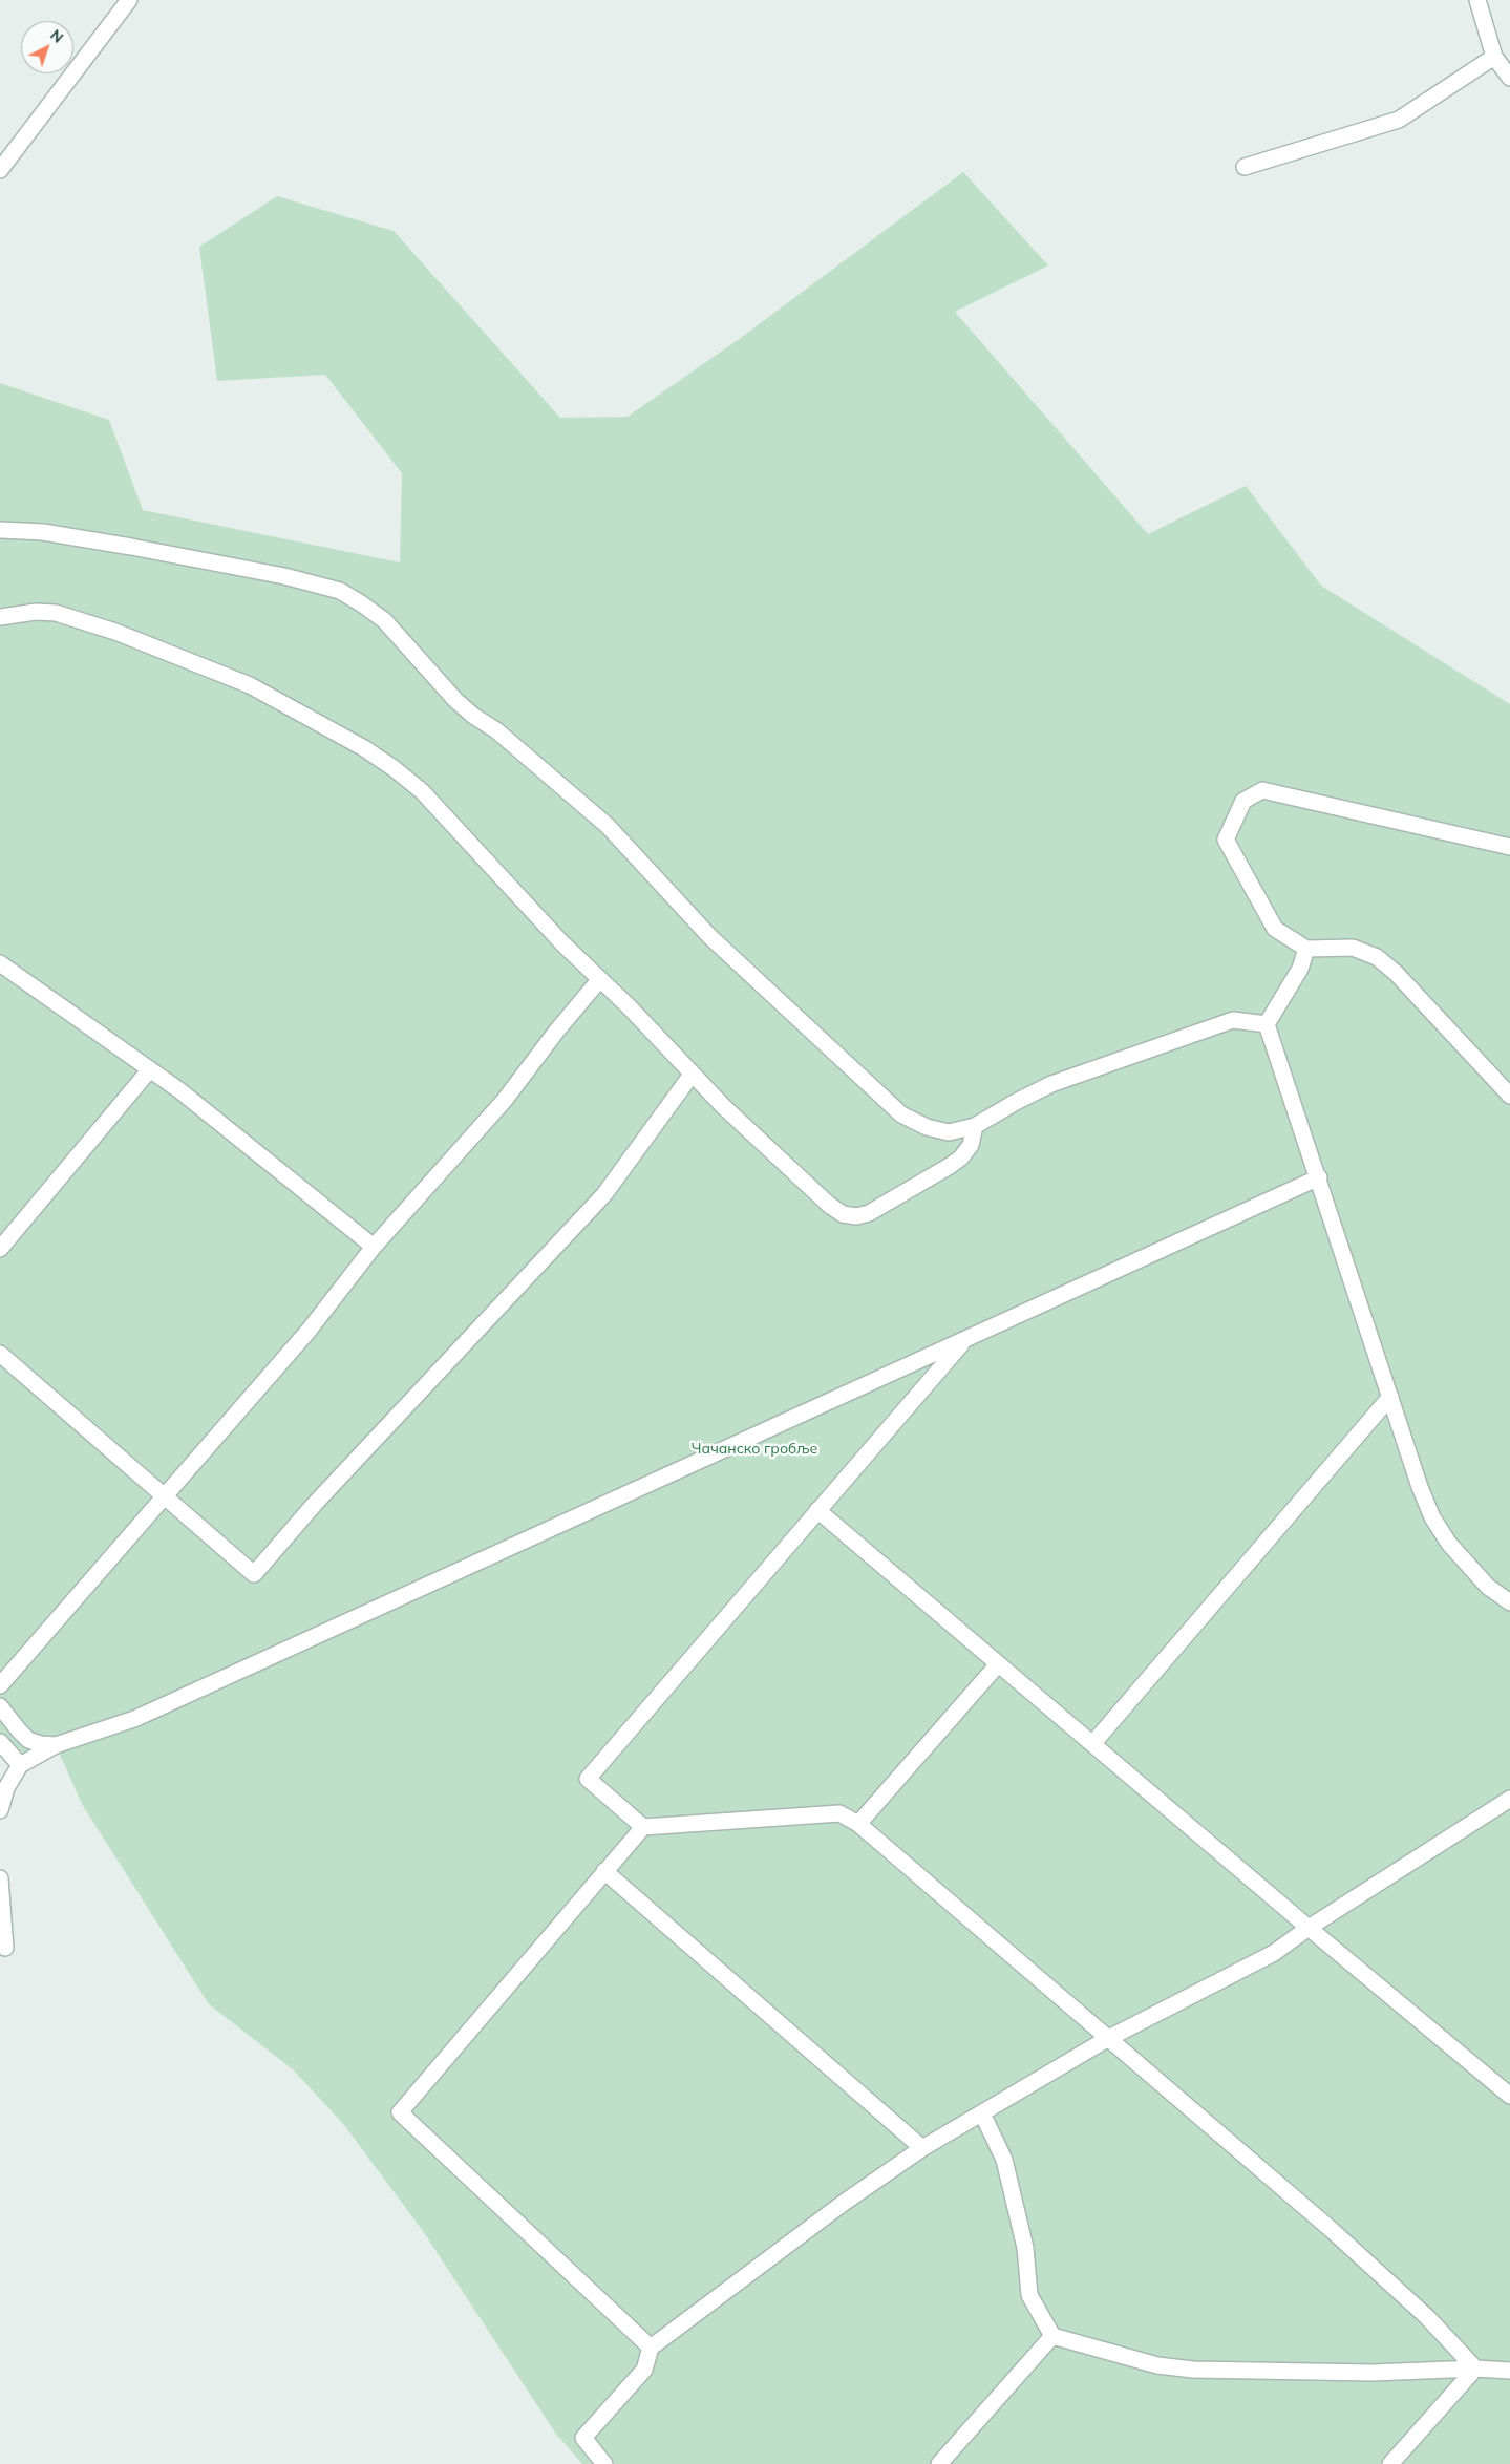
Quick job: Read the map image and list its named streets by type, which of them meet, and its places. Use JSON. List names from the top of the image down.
{
  "parks": ["Чачанско гробље"],
  "north": "top right"
}
